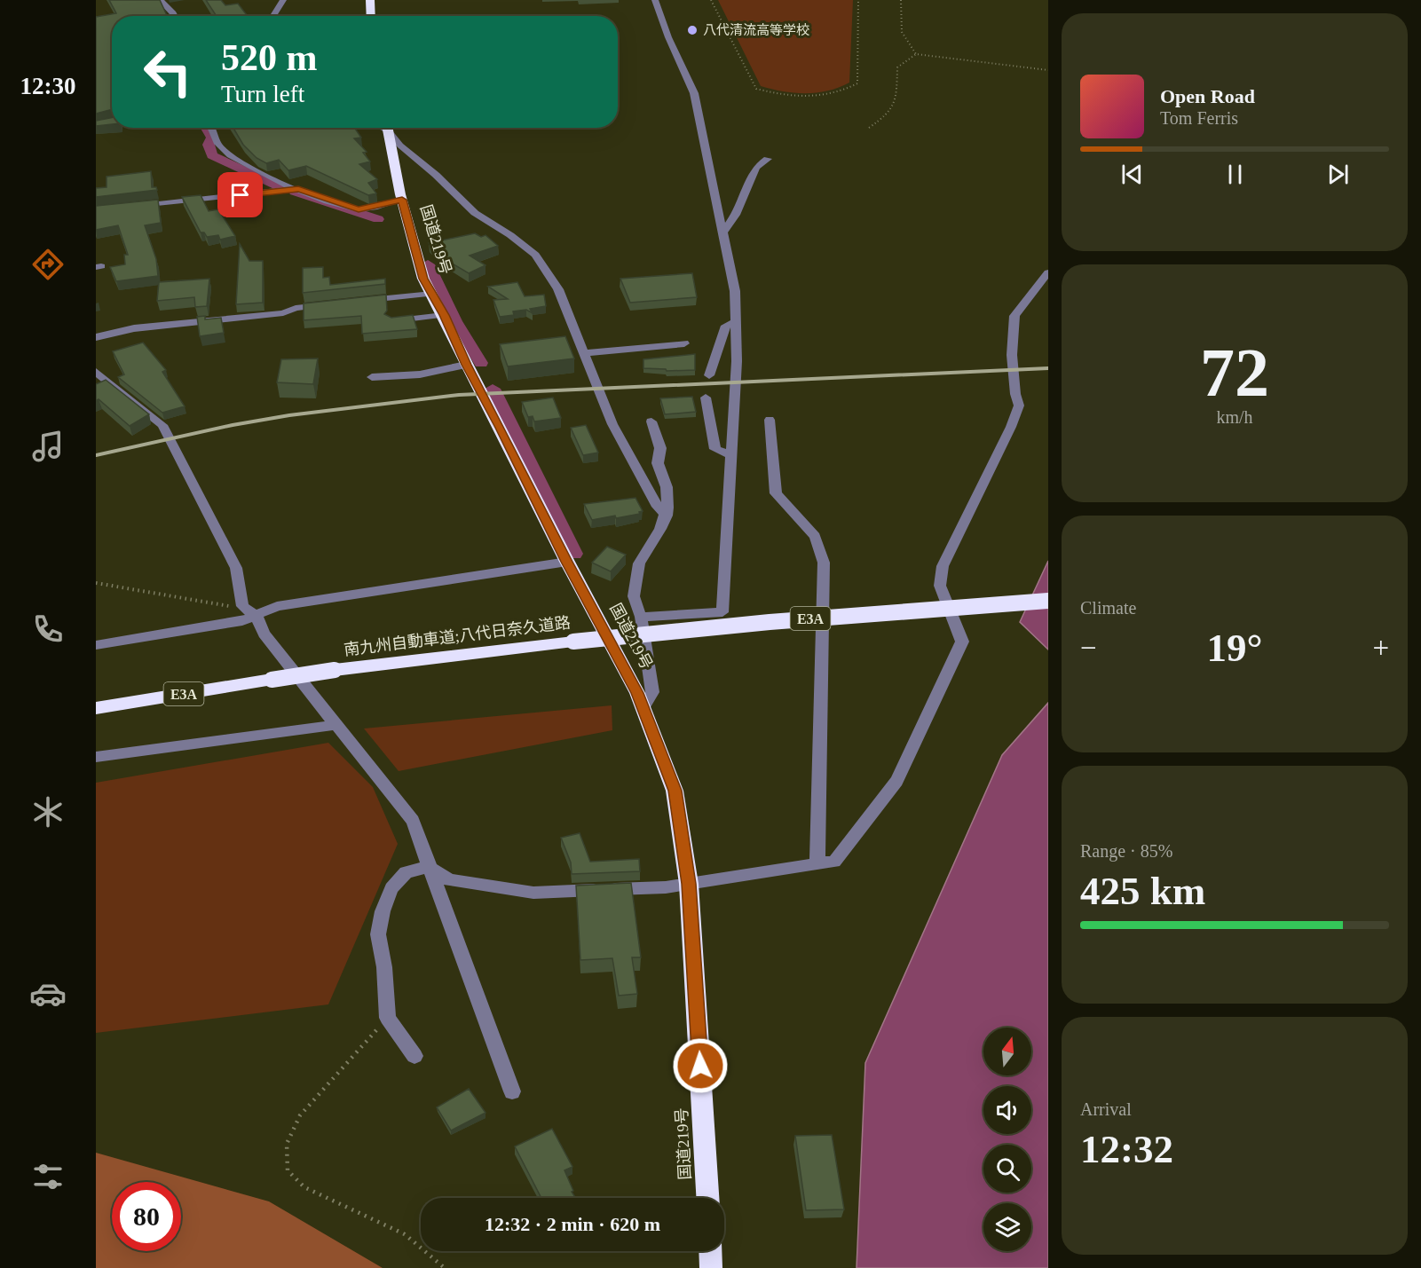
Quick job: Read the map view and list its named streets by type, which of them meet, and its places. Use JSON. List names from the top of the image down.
{
  "streets": {
    "highway": ["国道219号", "E3A", "南九州自動車道;八代日奈久道路"]
  },
  "places": ["八代清流高等学校"],
  "north": "top",
  "page": {
    "tabs": "12:30",
    "turn": ["520 m", "Turn left"],
    "song": ["Open Road", "Tom Ferris"],
    "tile": [
      ["72", "km/h"],
      "Climate",
      ["Range · 85%", "425 km"],
      ["Arrival", "12:32"]
    ],
    "heat": ["−", "19°", "+"],
    "limit": "80",
    "trip": "12:32 · 2 min · 620 m"
  }
}
